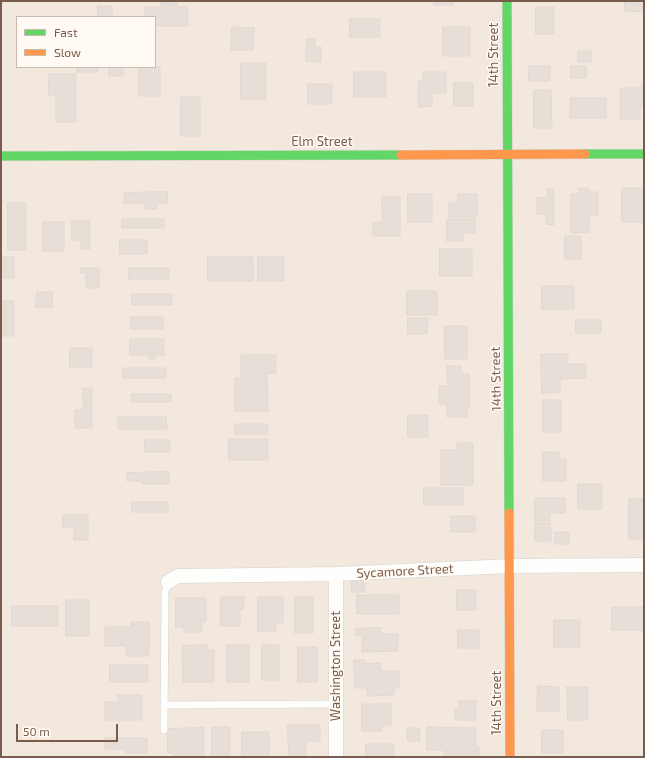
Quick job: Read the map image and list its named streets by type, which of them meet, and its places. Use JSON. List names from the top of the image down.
{
  "streets": {
    "street": [
      "14th Street",
      "Elm Street",
      "Sycamore Street",
      "Washington Street"
    ]
  },
  "crossings": [
    ["14th Street", "Elm Street"],
    ["14th Street", "Sycamore Street"],
    ["Sycamore Street", "Washington Street"]
  ],
  "legend": ["Fast", "Slow"],
  "scale_bar": "50 m"
}
